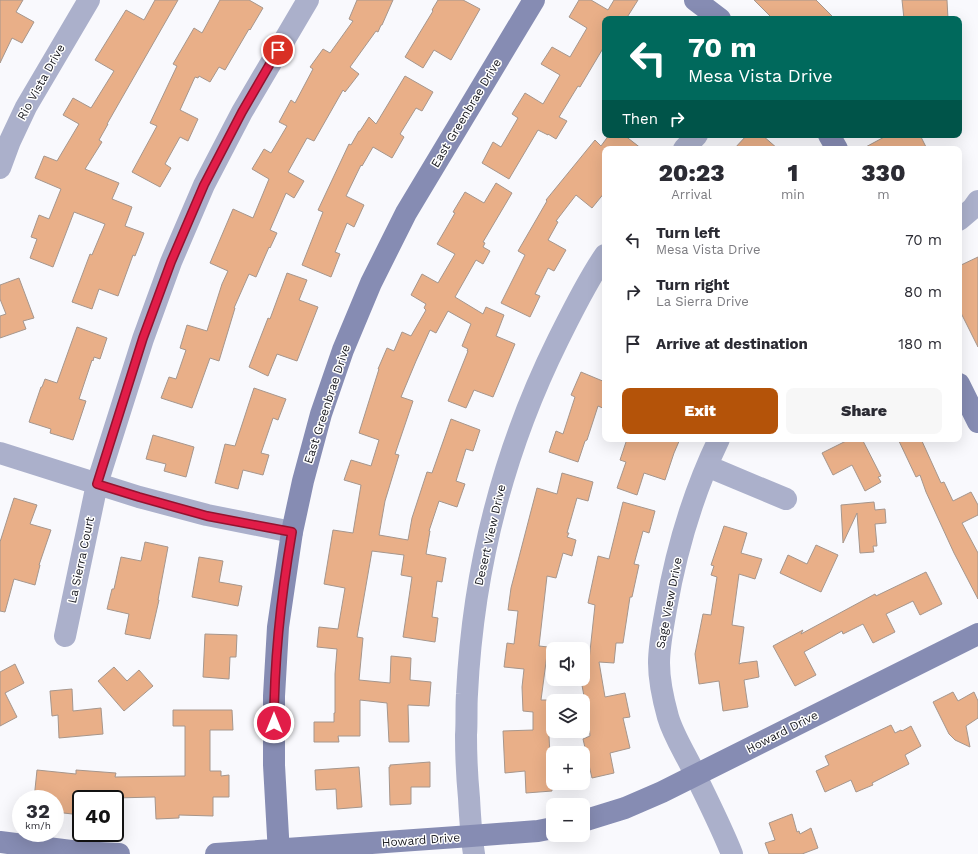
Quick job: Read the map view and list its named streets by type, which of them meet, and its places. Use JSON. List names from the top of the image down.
{
  "streets": {
    "street": [
      "Rio Vista Drive",
      "East Greenbrae Drive",
      "Desert View Drive",
      "La Sierra Court",
      "Sage View Drive",
      "Howard Drive"
    ]
  },
  "crossings": [
    ["East Greenbrae Drive", "Howard Drive"],
    ["Desert View Drive", "Howard Drive"],
    ["Sage View Drive", "Howard Drive"]
  ],
  "page": {
    "turn": ["70 m", "Mesa Vista Drive"],
    "then": "Then",
    "eta": [
      "20:23",
      "Arrival",
      "1",
      "min",
      "330",
      "m"
    ],
    "list": [
      {
        "name": "Turn left",
        "note": "Mesa Vista Drive",
        "value": "70 m"
      },
      {
        "name": "Turn right",
        "note": "La Sierra Drive",
        "value": "80 m"
      },
      {
        "name": "Arrive at destination",
        "value": "180 m"
      }
    ],
    "buttons": ["Exit", "Share"],
    "map_buttons": ["+", "−"],
    "speed": "32 km/h",
    "limit": "40"
  }
}
